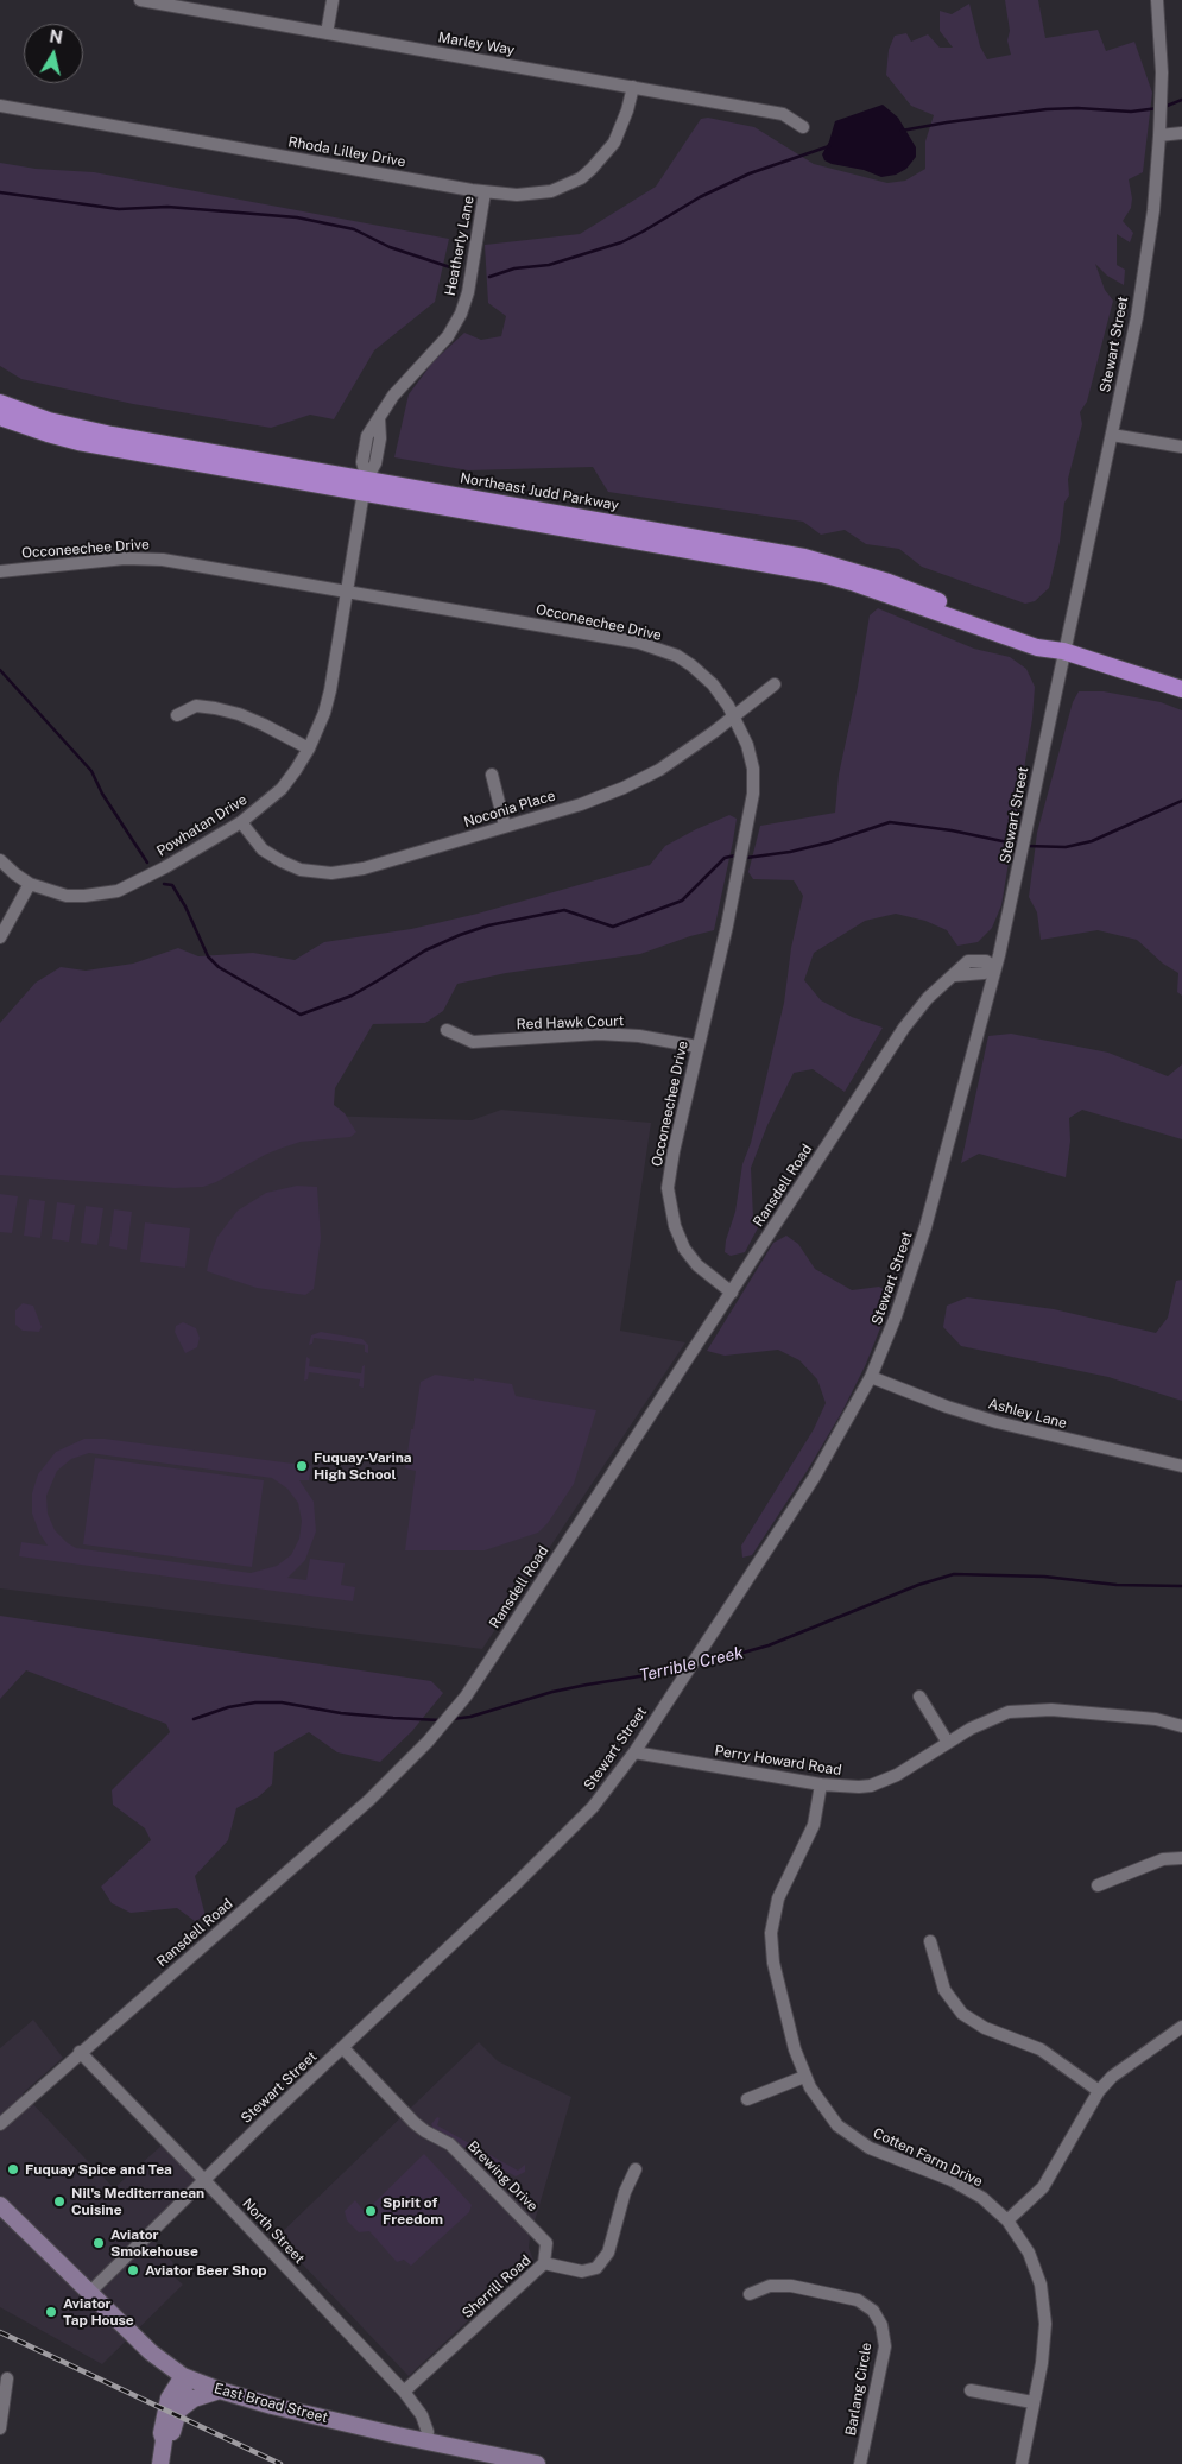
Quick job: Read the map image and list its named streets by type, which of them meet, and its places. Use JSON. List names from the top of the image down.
{
  "streets": {
    "highway": ["Northeast Judd Parkway"],
    "main road": ["East Broad Street"],
    "street": [
      "Marley Way",
      "Rhoda Lilley Drive",
      "Heatherly Lane",
      "Stewart Street",
      "Occoneechee Drive",
      "Noconia Place",
      "Powhatan Drive",
      "Red Hawk Court",
      "Ransdell Road",
      "Ashley Lane",
      "Perry Howard Road",
      "Cotten Farm Drive",
      "Brewing Drive",
      "North Street",
      "Sherrill Road",
      "Barlang Circle"
    ]
  },
  "crossings": [
    ["Marley Way", "Rhoda Lilley Drive"],
    ["Rhoda Lilley Drive", "Heatherly Lane"],
    ["Heatherly Lane", "Northeast Judd Parkway"],
    ["Heatherly Lane", "Powhatan Drive"],
    ["Stewart Street", "Northeast Judd Parkway"],
    ["Stewart Street", "Ransdell Road"],
    ["Stewart Street", "Ashley Lane"],
    ["Stewart Street", "Perry Howard Road"],
    ["Stewart Street", "Brewing Drive"],
    ["Stewart Street", "North Street"],
    ["Stewart Street", "East Broad Street"],
    ["Northeast Judd Parkway", "Powhatan Drive"],
    ["Occoneechee Drive", "Noconia Place"],
    ["Occoneechee Drive", "Powhatan Drive"],
    ["Occoneechee Drive", "Red Hawk Court"],
    ["Occoneechee Drive", "Ransdell Road"],
    ["Noconia Place", "Powhatan Drive"],
    ["Ransdell Road", "North Street"],
    ["Perry Howard Road", "Cotten Farm Drive"],
    ["Brewing Drive", "Sherrill Road"],
    ["North Street", "Sherrill Road"],
    ["North Street", "East Broad Street"]
  ],
  "water": ["Terrible Creek"],
  "places": [
    "Fuquay-Varina High School",
    "Fuquay Spice and Tea",
    "Nil's Mediterranean Cuisine",
    "Spirit of Freedom",
    "Aviator Smokehouse",
    "Aviator Beer Shop",
    "Aviator Tap House"
  ],
  "north": "top"
}
